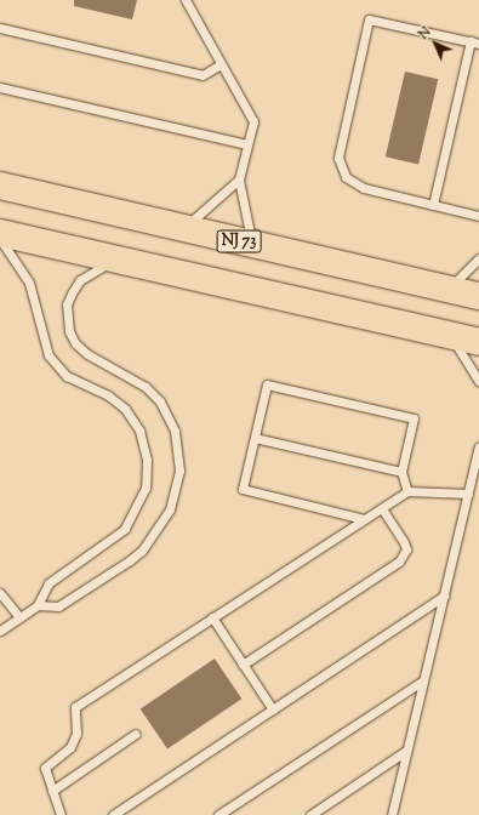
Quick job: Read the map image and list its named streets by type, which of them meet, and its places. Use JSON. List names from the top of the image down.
{
  "streets": {
    "highway": ["NJ 73"]
  },
  "north": "top left"
}
